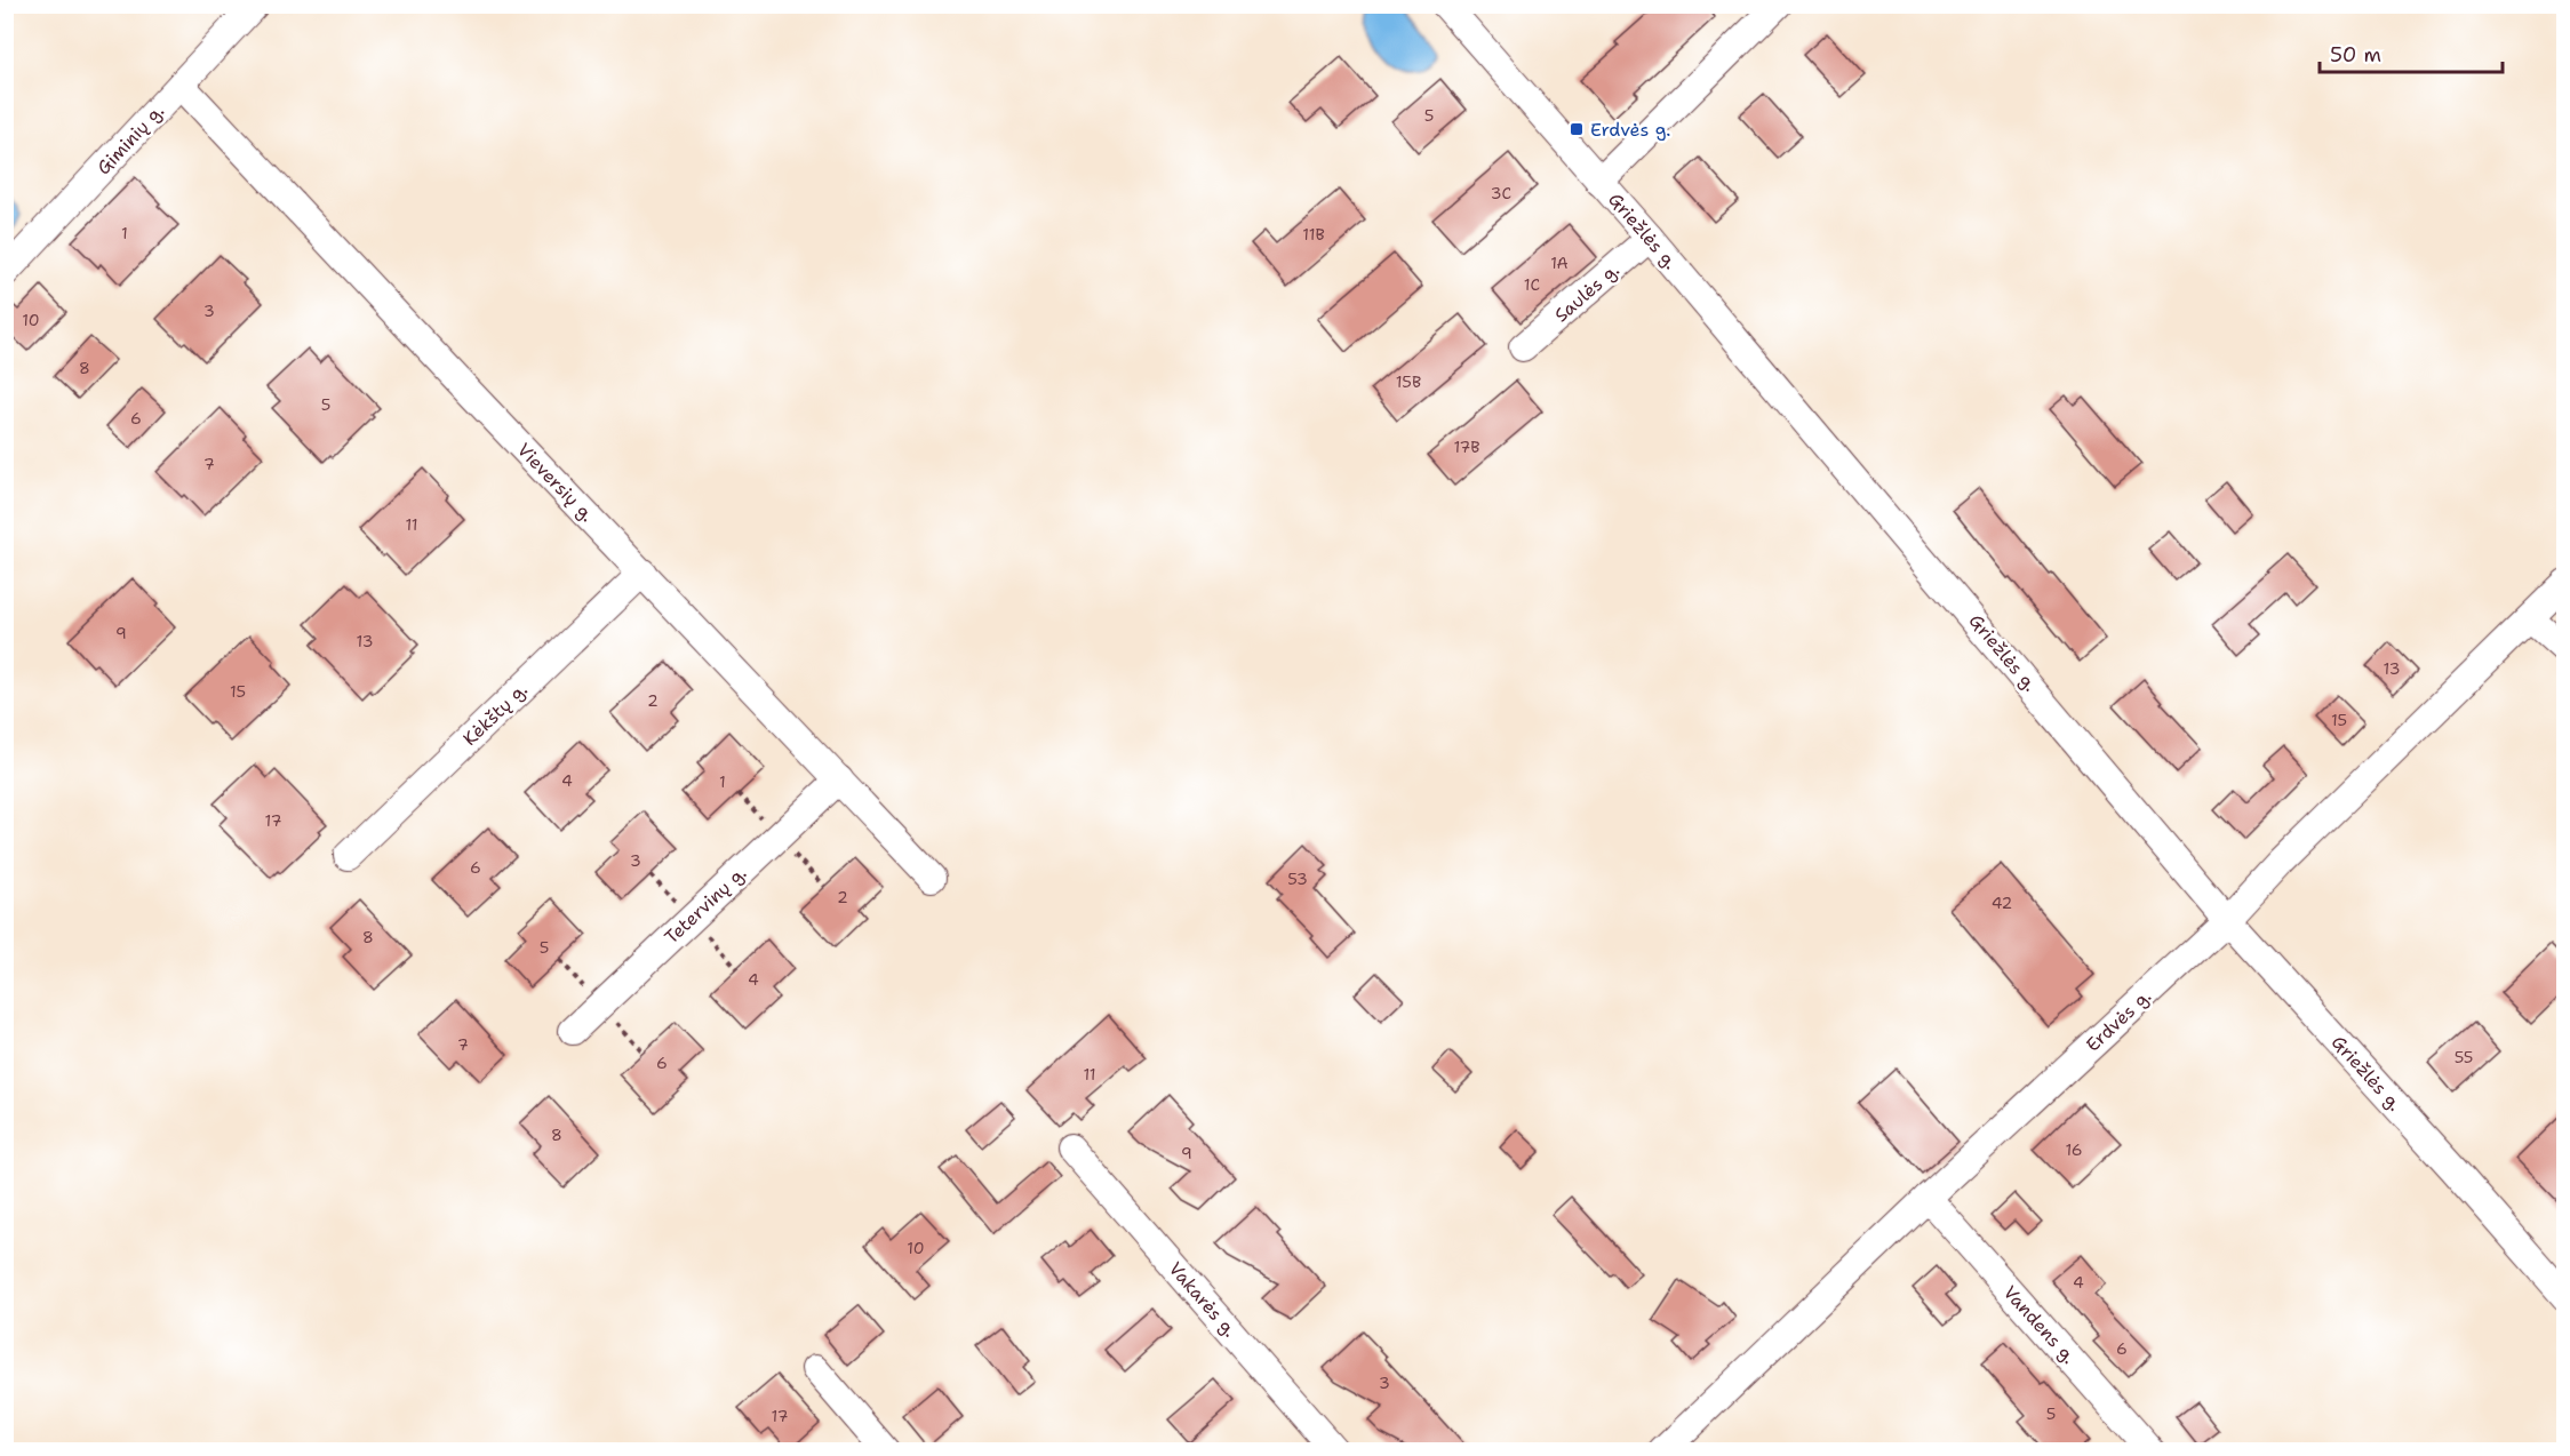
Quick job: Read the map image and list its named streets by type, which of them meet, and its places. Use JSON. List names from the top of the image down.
{
  "streets": {
    "street": [
      "Giminių g.",
      "Griežlės g.",
      "Saulės g.",
      "Vieversių g.",
      "Kėkštų g.",
      "Tetervinų g.",
      "Erdvės g.",
      "Vakarės g.",
      "Vandens g."
    ]
  },
  "crossings": [
    ["Giminių g.", "Vieversių g."],
    ["Griežlės g.", "Saulės g."],
    ["Griežlės g.", "Erdvės g."],
    ["Vieversių g.", "Kėkštų g."],
    ["Vieversių g.", "Tetervinų g."],
    ["Erdvės g.", "Vandens g."]
  ],
  "places": {
    "transit": ["Erdvės g."]
  },
  "house_numbers": [
    "5",
    "3C",
    "1",
    "11B",
    "1A",
    "1C",
    "3",
    "10",
    "8",
    "15B",
    "5",
    "6",
    "17B",
    "7",
    "11",
    "9",
    "13",
    "13",
    "15",
    "2",
    "15",
    "4",
    "1",
    "17",
    "3",
    "6",
    "53",
    "2",
    "42",
    "8",
    "5",
    "4",
    "7",
    "55",
    "6",
    "11",
    "8",
    "16",
    "9",
    "10",
    "4",
    "6",
    "3",
    "5",
    "17"
  ],
  "scale_bar": "50 m"
}
